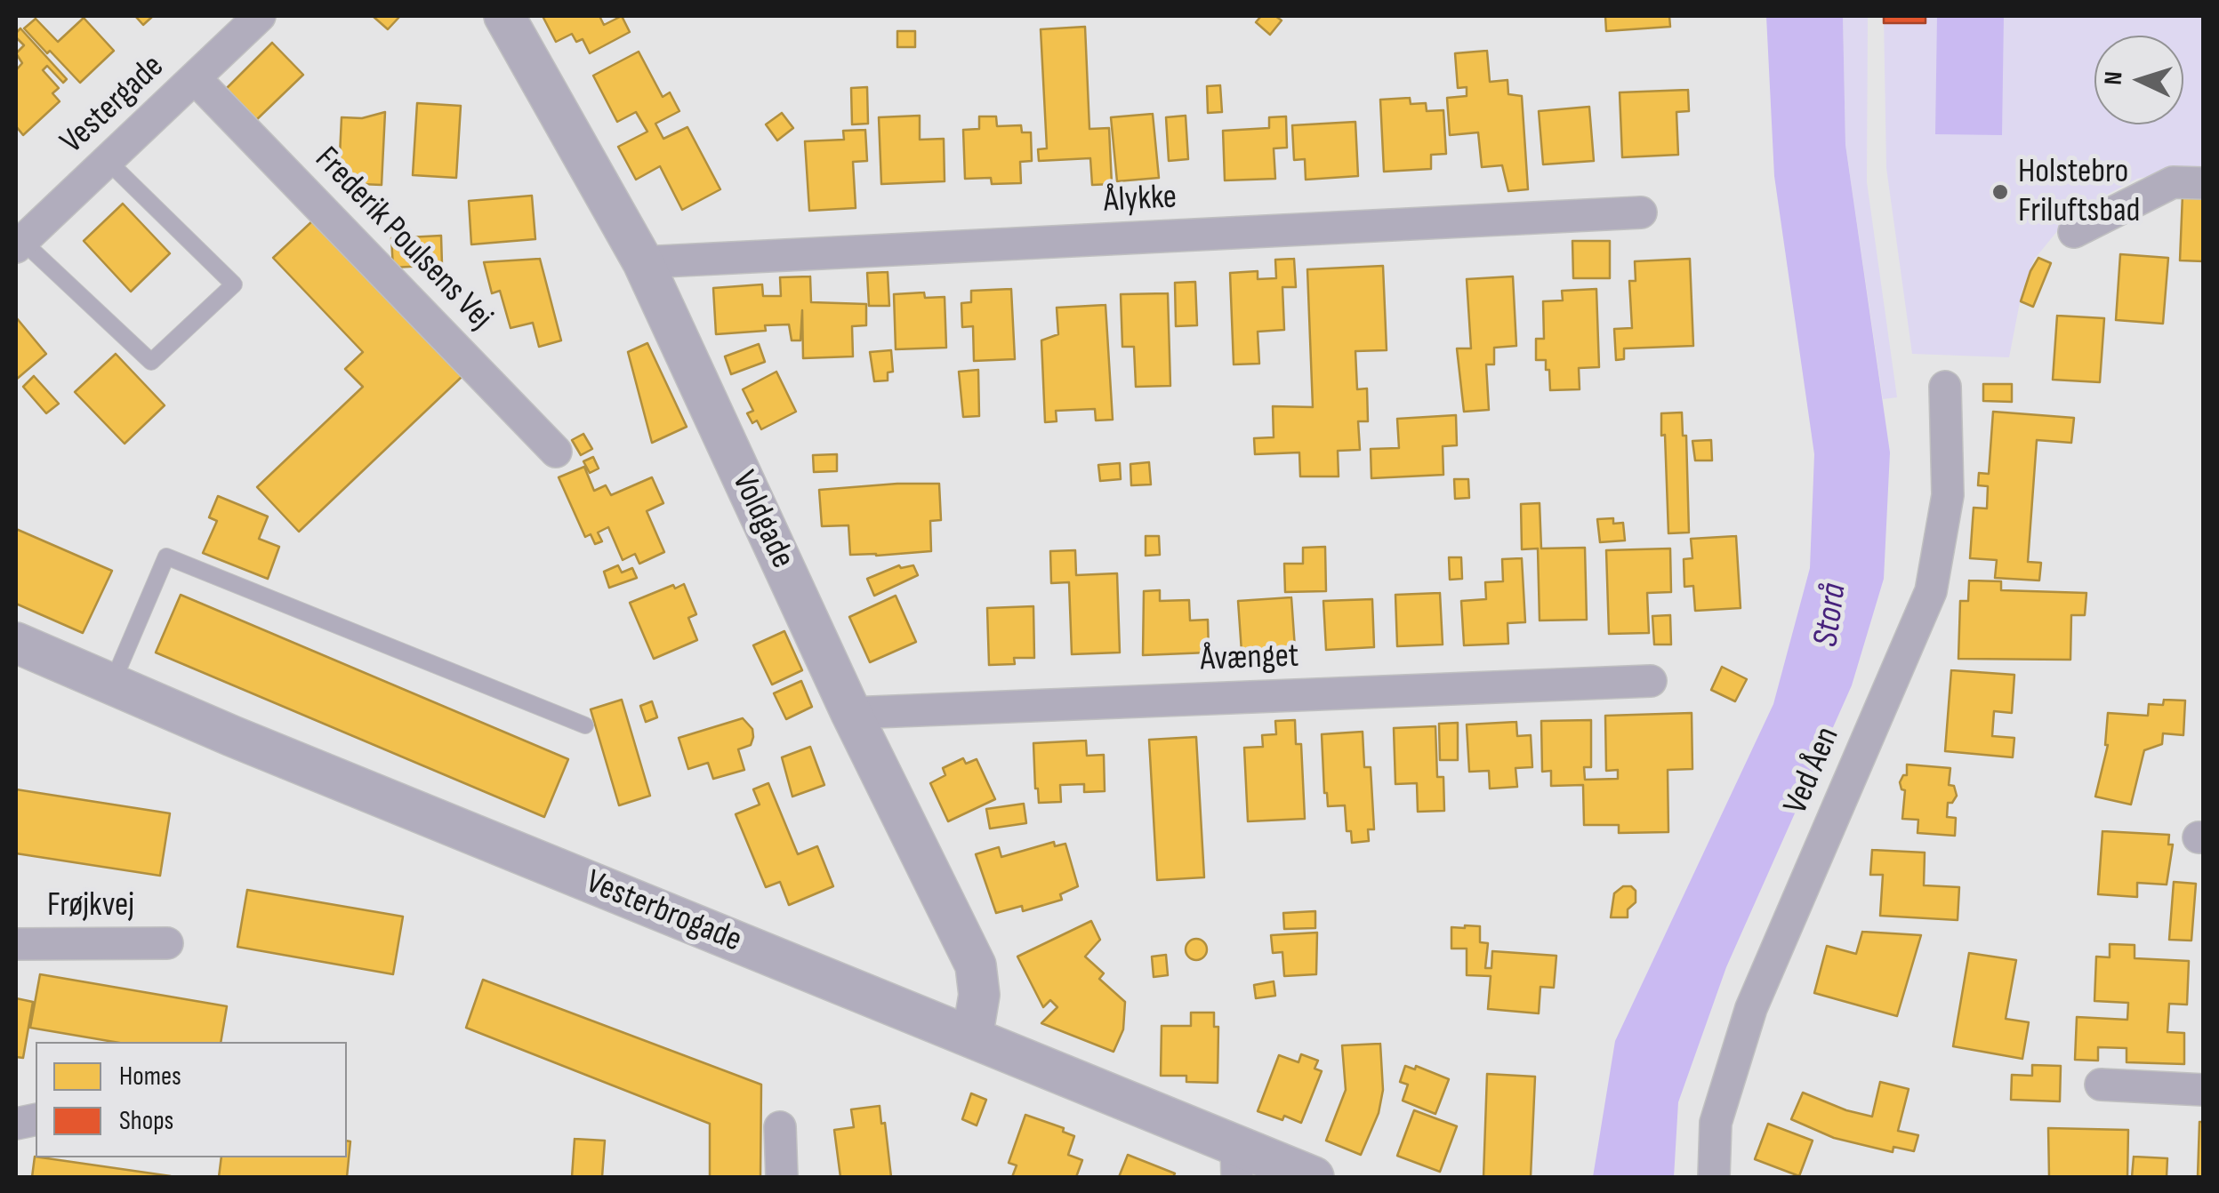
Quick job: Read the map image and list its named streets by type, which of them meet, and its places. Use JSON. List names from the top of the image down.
{
  "streets": {
    "street": [
      "Vestergade",
      "Ålykke",
      "Frederik Poulsens Vej",
      "Voldgade",
      "Åvænget",
      "Ved Åen",
      "Frøjkvej",
      "Vesterbrogade"
    ]
  },
  "crossings": [
    ["Vestergade", "Frederik Poulsens Vej"],
    ["Ålykke", "Voldgade"],
    ["Voldgade", "Åvænget"],
    ["Voldgade", "Vesterbrogade"]
  ],
  "water": ["Storå"],
  "places": ["Holstebro Friluftsbad"],
  "legend": ["Homes", "Shops"],
  "north": "left"
}
